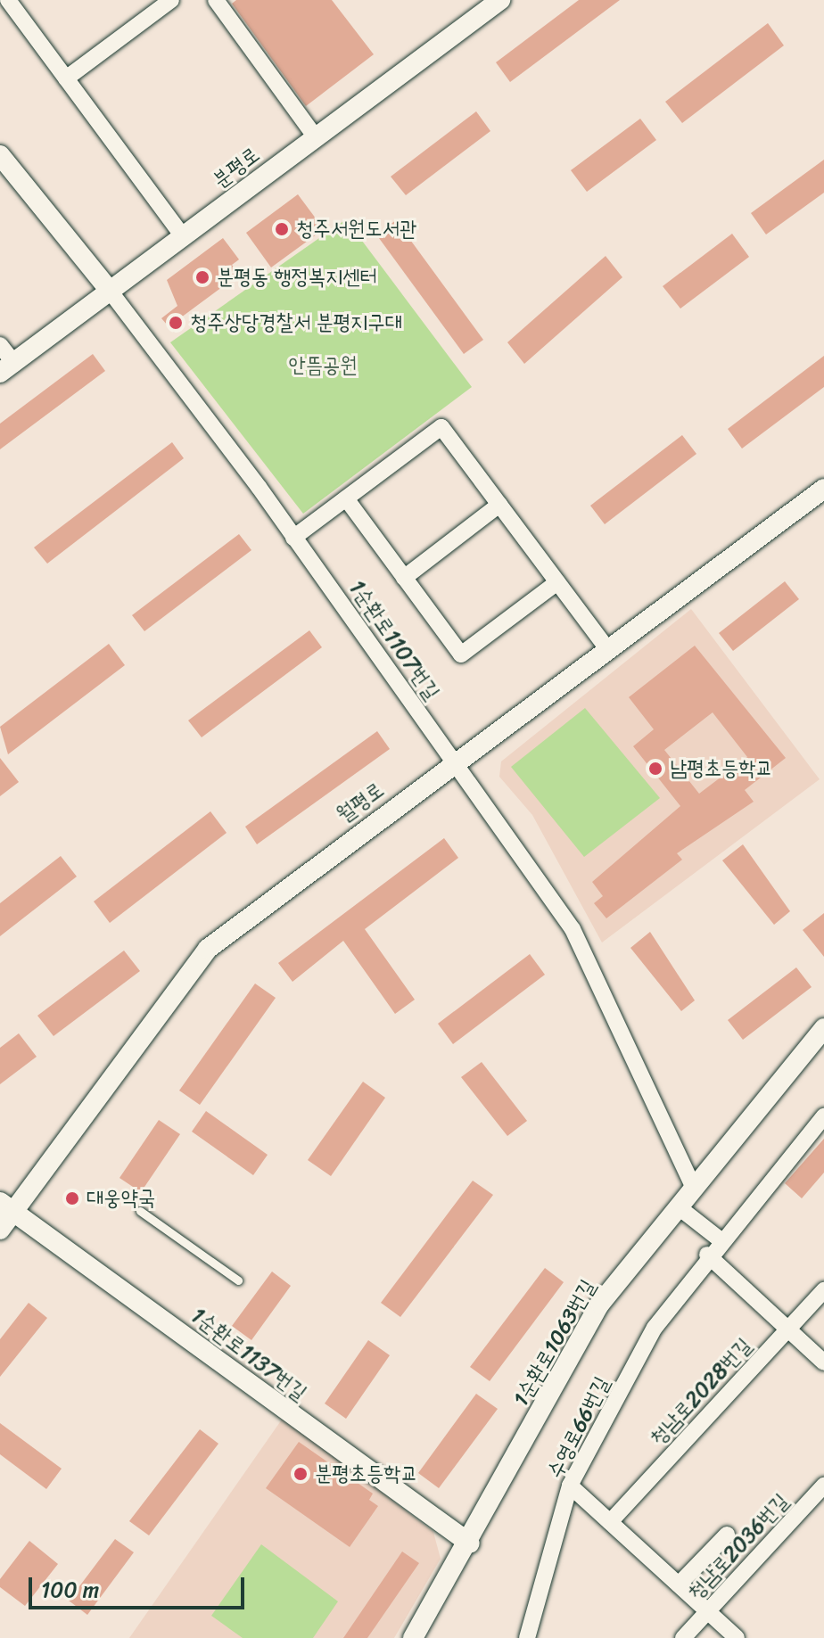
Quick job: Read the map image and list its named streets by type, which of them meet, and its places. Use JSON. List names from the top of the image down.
{
  "streets": {
    "street": [
      "분평로",
      "1순환로1107번길",
      "월평로",
      "1순환로1063번길",
      "1순환로1137번길",
      "청남로2028번길",
      "수영로66번길",
      "청남로2036번길"
    ]
  },
  "crossings": [
    ["분평로", "1순환로1107번길"],
    ["1순환로1107번길", "월평로"],
    ["1순환로1107번길", "1순환로1063번길"],
    ["월평로", "1순환로1137번길"],
    ["1순환로1063번길", "1순환로1137번길"]
  ],
  "parks": ["안뜸공원"],
  "places": [
    "청주서원도서관",
    "분평동 행정복지센터",
    "청주상당경찰서 분평지구대",
    "남평초등학교",
    "대웅약국",
    "분평초등학교"
  ],
  "scale_bar": "100 m"
}
